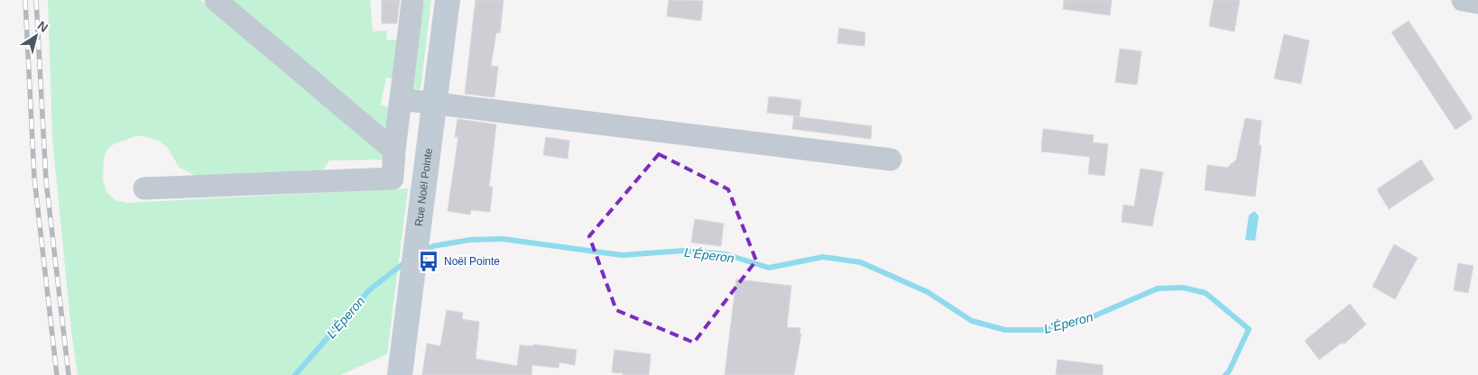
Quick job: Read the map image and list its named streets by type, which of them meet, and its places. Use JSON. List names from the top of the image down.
{
  "streets": {
    "street": ["Rue Noël Pointe"]
  },
  "water": ["L'Éperon"],
  "places": {
    "bus stop": ["Noël Pointe"]
  },
  "north": "top right"
}
